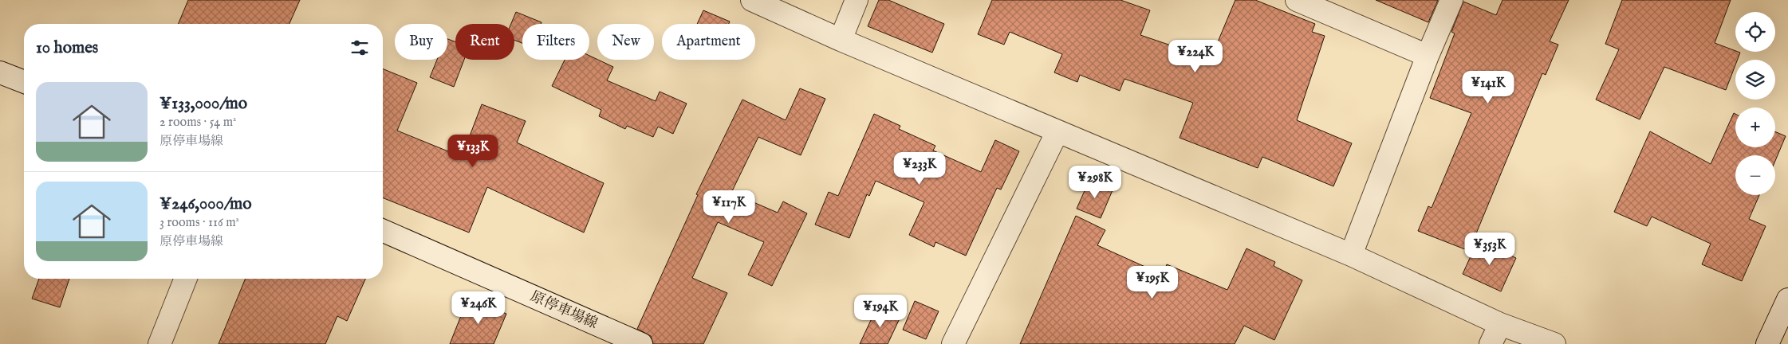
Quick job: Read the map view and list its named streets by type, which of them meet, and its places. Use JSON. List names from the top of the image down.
{
  "streets": {
    "street": ["原停車場線"]
  },
  "page": {
    "map_buttons": ["+", "−"],
    "chip": [
      "Buy",
      "Rent",
      "Filters",
      "New",
      "Apartment"
    ],
    "heading": "10 homes",
    "price": [
      "¥224K",
      "¥141K",
      "¥133K",
      "¥233K",
      "¥298K",
      "¥117K",
      "¥353K",
      "¥195K",
      "¥246K",
      "¥194K"
    ],
    "list": [
      {
        "name": "¥133,000/mo",
        "note": "2 rooms · 54 m² · 原停車場線"
      },
      {
        "name": "¥246,000/mo",
        "note": "3 rooms · 116 m² · 原停車場線"
      }
    ]
  }
}
